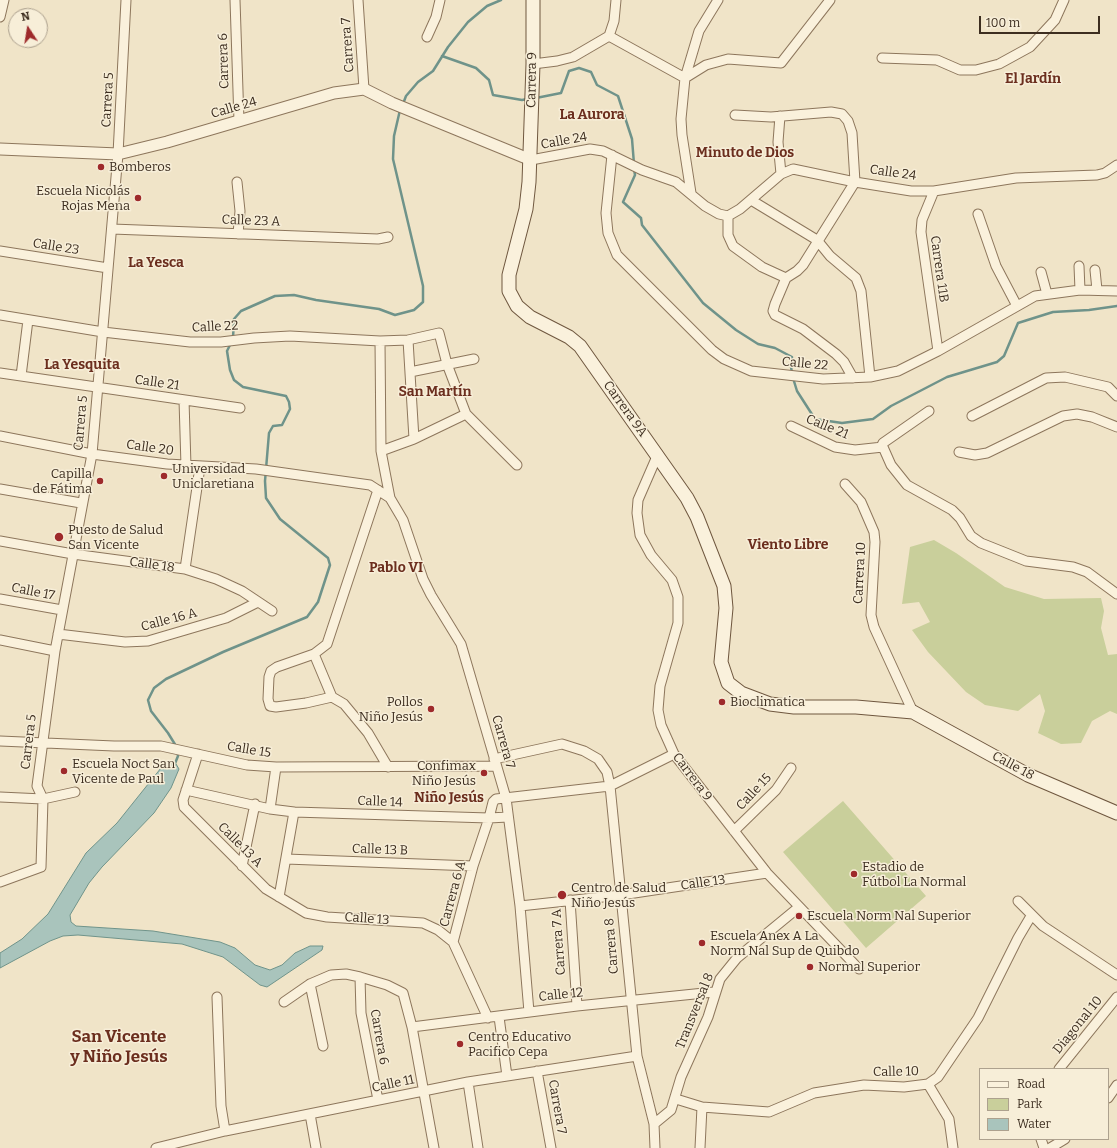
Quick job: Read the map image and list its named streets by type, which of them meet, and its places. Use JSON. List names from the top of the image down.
{
  "streets": {
    "main road": ["Carrera 9", "Carrera 9A", "Calle 18"],
    "street": [
      "Carrera 7",
      "Carrera 6",
      "Carrera 5",
      "Calle 24",
      "Calle 23 A",
      "Calle 23",
      "Carrera 11B",
      "Calle 22",
      "Calle 21",
      "Calle 20",
      "Carrera 10",
      "Calle 17",
      "Calle 16 A",
      "Calle 15",
      "Calle 14",
      "Calle 13 A",
      "Calle 13 B",
      "Calle 13",
      "Carrera 6 A",
      "Carrera 7 A",
      "Carrera 8",
      "Calle 12",
      "Transversal 8",
      "Diagonal 10",
      "Calle 10",
      "Calle 11"
    ]
  },
  "crossings": [
    ["Carrera 7", "Calle 24"],
    ["Carrera 7", "Calle 20"],
    ["Carrera 7", "Calle 15"],
    ["Carrera 7", "Calle 14"],
    ["Carrera 7", "Calle 13"],
    ["Carrera 7", "Calle 12"],
    ["Carrera 7", "Calle 11"],
    ["Carrera 6", "Calle 24"],
    ["Carrera 6", "Calle 11"],
    ["Carrera 9", "Calle 24"],
    ["Carrera 9", "Carrera 9A"],
    ["Carrera 9", "Calle 15"],
    ["Carrera 9", "Calle 13"],
    ["Carrera 9", "Transversal 8"],
    ["Carrera 5", "Calle 24"],
    ["Carrera 5", "Calle 23 A"],
    ["Carrera 5", "Calle 23"],
    ["Carrera 5", "Calle 22"],
    ["Carrera 5", "Calle 21"],
    ["Carrera 5", "Calle 20"],
    ["Carrera 5", "Calle 18"],
    ["Carrera 5", "Calle 17"],
    ["Carrera 5", "Calle 16 A"],
    ["Carrera 5", "Calle 15"],
    ["Calle 24", "Carrera 11B"],
    ["Calle 24", "Calle 22"],
    ["Calle 24", "Carrera 9A"],
    ["Carrera 11B", "Calle 22"],
    ["Carrera 9A", "Calle 18"],
    ["Carrera 9A", "Carrera 10"],
    ["Calle 18", "Carrera 10"],
    ["Calle 18", "Calle 16 A"],
    ["Calle 15", "Carrera 8"],
    ["Calle 14", "Calle 13 A"],
    ["Calle 14", "Carrera 6 A"],
    ["Calle 13 A", "Calle 13"],
    ["Calle 13 B", "Carrera 6 A"],
    ["Calle 13", "Carrera 6 A"],
    ["Calle 13", "Carrera 7 A"],
    ["Calle 13", "Carrera 8"],
    ["Carrera 6 A", "Calle 12"],
    ["Carrera 7 A", "Calle 12"],
    ["Carrera 8", "Calle 12"],
    ["Carrera 8", "Transversal 8"],
    ["Carrera 8", "Calle 11"],
    ["Calle 12", "Transversal 8"],
    ["Transversal 8", "Calle 10"]
  ],
  "districts": [
    "El Jardín",
    "La Aurora",
    "Minuto de Dios",
    "La Yesca",
    "La Yesquita",
    "San Martín",
    "Viento Libre",
    "Pablo VI",
    "Niño Jesús",
    "San Vicente y Niño Jesús"
  ],
  "places": [
    "Bomberos",
    "Escuela Nicolás Rojas Mena",
    "Universidad Uniclaretiana",
    "Capilla de Fátima",
    "Puesto de Salud San Vicente",
    "Bioclimatica",
    "Pollos Niño Jesús",
    "Escuela Noct San Vicente de Paul",
    "Confimax Niño Jesús",
    "Estadio de Fútbol La Normal",
    "Centro de Salud Niño Jesús",
    "Escuela Norm Nal Superior",
    "Escuela Anex A La Norm Nal Sup de Quibdo",
    "Normal Superior",
    "Centro Educativo Pacifico Cepa"
  ],
  "legend": ["Road", "Park", "Water"],
  "scale_bar": "100 m",
  "north": "top"
}
